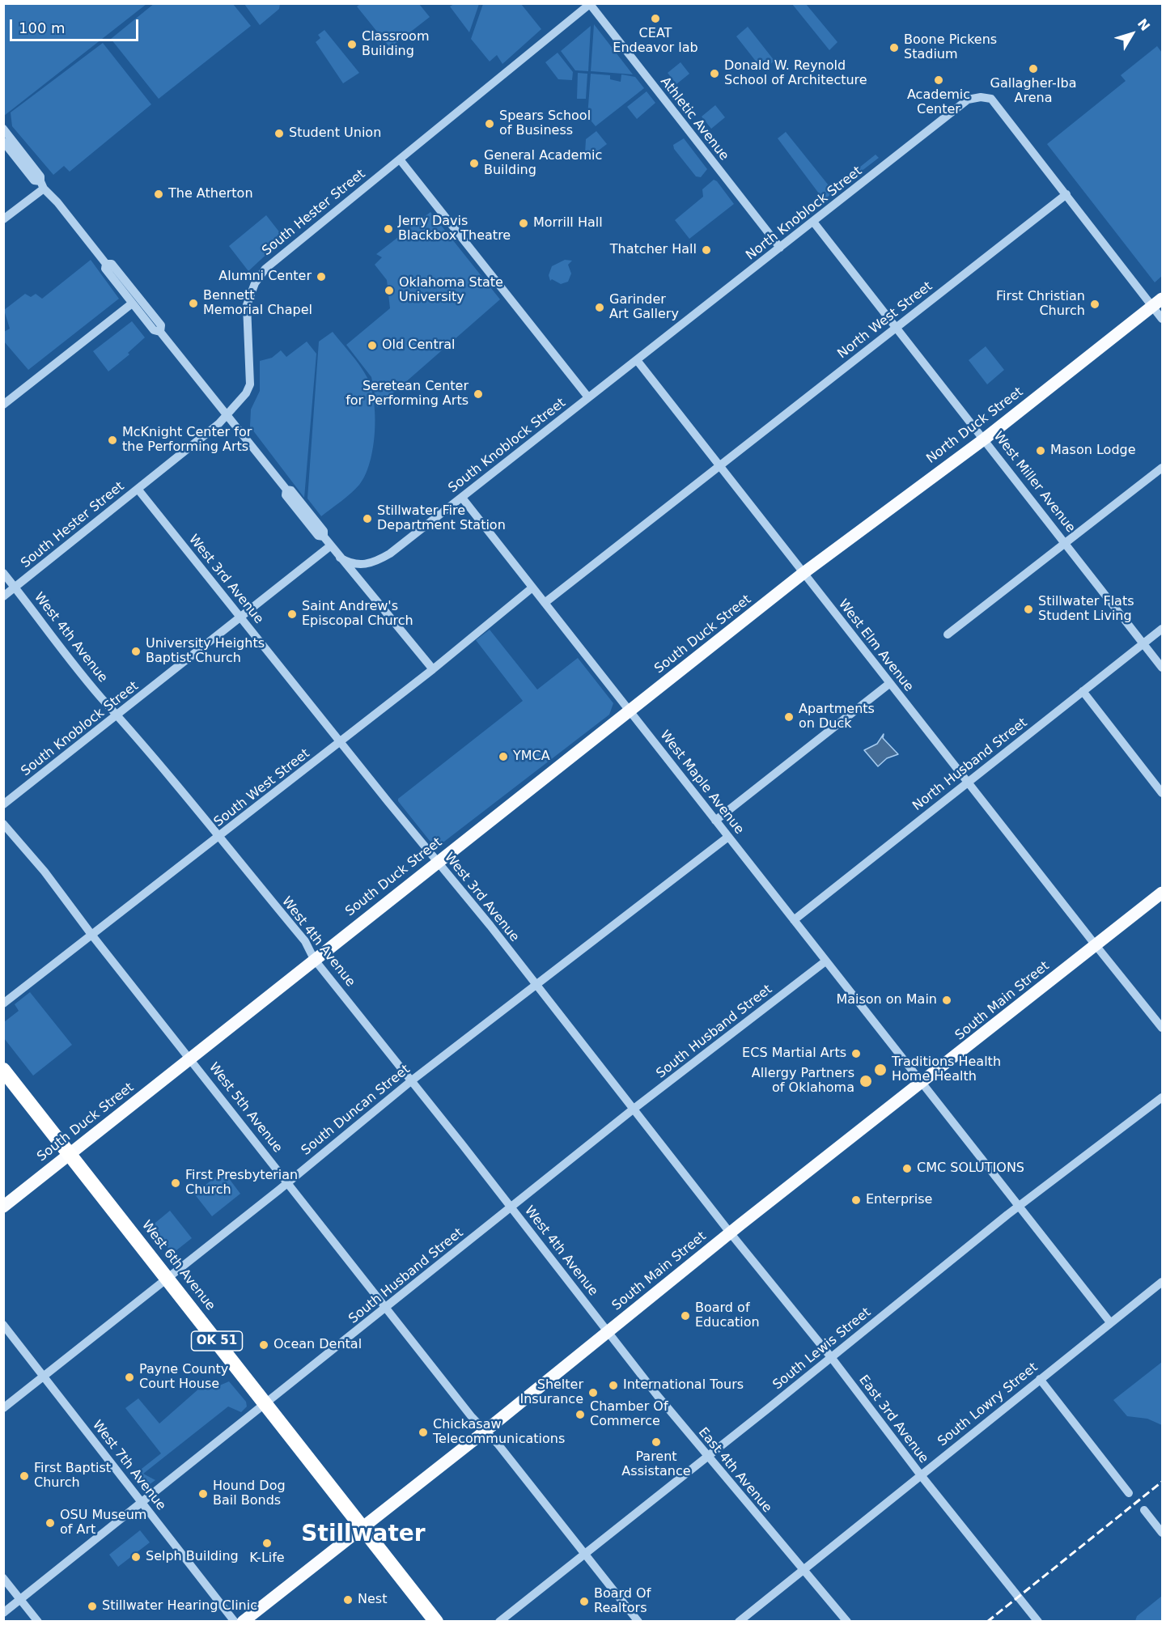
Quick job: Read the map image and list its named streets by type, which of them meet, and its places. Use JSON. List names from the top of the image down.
{
  "streets": {
    "highway": ["West 6th Avenue", "OK 51"],
    "main road": ["North Duck Street", "South Duck Street", "South Main Street"],
    "street": [
      "Athletic Avenue",
      "South Hester Street",
      "North Knoblock Street",
      "North West Street",
      "South Knoblock Street",
      "West Miller Avenue",
      "West 3rd Avenue",
      "West 4th Avenue",
      "West Elm Avenue",
      "North Husband Street",
      "West Maple Avenue",
      "South West Street",
      "South Husband Street",
      "West 5th Avenue",
      "South Duncan Street",
      "South Lewis Street",
      "South Lowry Street",
      "East 3rd Avenue",
      "West 7th Avenue",
      "East 4th Avenue"
    ]
  },
  "crossings": [
    ["Athletic Avenue", "South Hester Street"],
    ["Athletic Avenue", "North Knoblock Street"],
    ["South Hester Street", "West 3rd Avenue"],
    ["South Hester Street", "West 4th Avenue"],
    ["North Knoblock Street", "North West Street"],
    ["North Knoblock Street", "South Knoblock Street"],
    ["North Knoblock Street", "West Miller Avenue"],
    ["North Knoblock Street", "West Elm Avenue"],
    ["North West Street", "West Miller Avenue"],
    ["North West Street", "West Elm Avenue"],
    ["North Duck Street", "West Miller Avenue"],
    ["North Duck Street", "South Duck Street"],
    ["North Duck Street", "West Elm Avenue"],
    ["South Knoblock Street", "West 3rd Avenue"],
    ["South Knoblock Street", "West 4th Avenue"],
    ["South Knoblock Street", "West Elm Avenue"],
    ["South Knoblock Street", "West Maple Avenue"],
    ["West Miller Avenue", "North Husband Street"],
    ["West 3rd Avenue", "South Duck Street"],
    ["West 3rd Avenue", "South West Street"],
    ["West 3rd Avenue", "South Main Street"],
    ["West 3rd Avenue", "South Husband Street"],
    ["West 3rd Avenue", "South Duncan Street"],
    ["West 3rd Avenue", "East 3rd Avenue"],
    ["South Duck Street", "West 4th Avenue"],
    ["South Duck Street", "West Elm Avenue"],
    ["South Duck Street", "West Maple Avenue"],
    ["South Duck Street", "West 5th Avenue"],
    ["South Duck Street", "West 6th Avenue"],
    ["West 4th Avenue", "South West Street"],
    ["West 4th Avenue", "South Main Street"],
    ["West 4th Avenue", "South Husband Street"],
    ["West 4th Avenue", "South Duncan Street"],
    ["West 4th Avenue", "East 4th Avenue"],
    ["West Elm Avenue", "North Husband Street"],
    ["West Elm Avenue", "South Main Street"],
    ["North Husband Street", "West Maple Avenue"],
    ["West Maple Avenue", "South West Street"],
    ["West Maple Avenue", "South Main Street"],
    ["West Maple Avenue", "South Husband Street"],
    ["West Maple Avenue", "South Duncan Street"],
    ["West Maple Avenue", "South Lewis Street"],
    ["West Maple Avenue", "South Lowry Street"],
    ["South West Street", "West 5th Avenue"],
    ["South Main Street", "West 5th Avenue"],
    ["South Main Street", "West 6th Avenue"],
    ["South Main Street", "OK 51"],
    ["South Main Street", "East 3rd Avenue"],
    ["South Main Street", "East 4th Avenue"],
    ["South Husband Street", "West 5th Avenue"],
    ["South Husband Street", "West 6th Avenue"],
    ["South Husband Street", "West 7th Avenue"],
    ["West 5th Avenue", "South Duncan Street"],
    ["West 5th Avenue", "South Lewis Street"],
    ["South Duncan Street", "West 6th Avenue"],
    ["South Duncan Street", "West 7th Avenue"],
    ["West 6th Avenue", "OK 51"],
    ["South Lewis Street", "East 3rd Avenue"],
    ["South Lewis Street", "East 4th Avenue"],
    ["South Lowry Street", "East 3rd Avenue"],
    ["South Lowry Street", "East 4th Avenue"]
  ],
  "districts": ["Stillwater"],
  "places": [
    "CEAT Endeavor lab",
    "Classroom Building",
    "Boone Pickens Stadium",
    "Gallagher-Iba Arena",
    "Donald W. Reynold School of Architecture",
    "Academic Center",
    "Spears School of Business",
    "Student Union",
    "General Academic Building",
    "The Atherton",
    "Morrill Hall",
    "Jerry Davis Blackbox Theatre",
    "Thatcher Hall",
    "Alumni Center",
    "Oklahoma State University",
    "Bennett Memorial Chapel",
    "First Christian Church",
    "Garinder Art Gallery",
    "Old Central",
    "Seretean Center for Performing Arts",
    "McKnight Center for the Performing Arts",
    "Mason Lodge",
    "Stillwater Fire Department Station",
    "Stillwater Flats Student Living",
    "Saint Andrew's Episcopal Church",
    "University Heights Baptist Church",
    "Apartments on Duck",
    "YMCA",
    "Maison on Main",
    "ECS Martial Arts",
    "Traditions Health Home Health",
    "Allergy Partners of Oklahoma",
    "CMC SOLUTIONS",
    "First Presbyterian Church",
    "Enterprise",
    "Board of Education",
    "Ocean Dental",
    "Payne County Court House",
    "International Tours",
    "Shelter Insurance",
    "Chamber Of Commerce",
    "Chickasaw Telecommunications",
    "Parent Assistance",
    "First Baptist Church",
    "Hound Dog Bail Bonds",
    "OSU Museum of Art",
    "K-Life",
    "Selph Building",
    "Nest",
    "Board Of Realtors",
    "Stillwater Hearing Clinic"
  ],
  "scale_bar": "100 m",
  "north": "top right"
}
